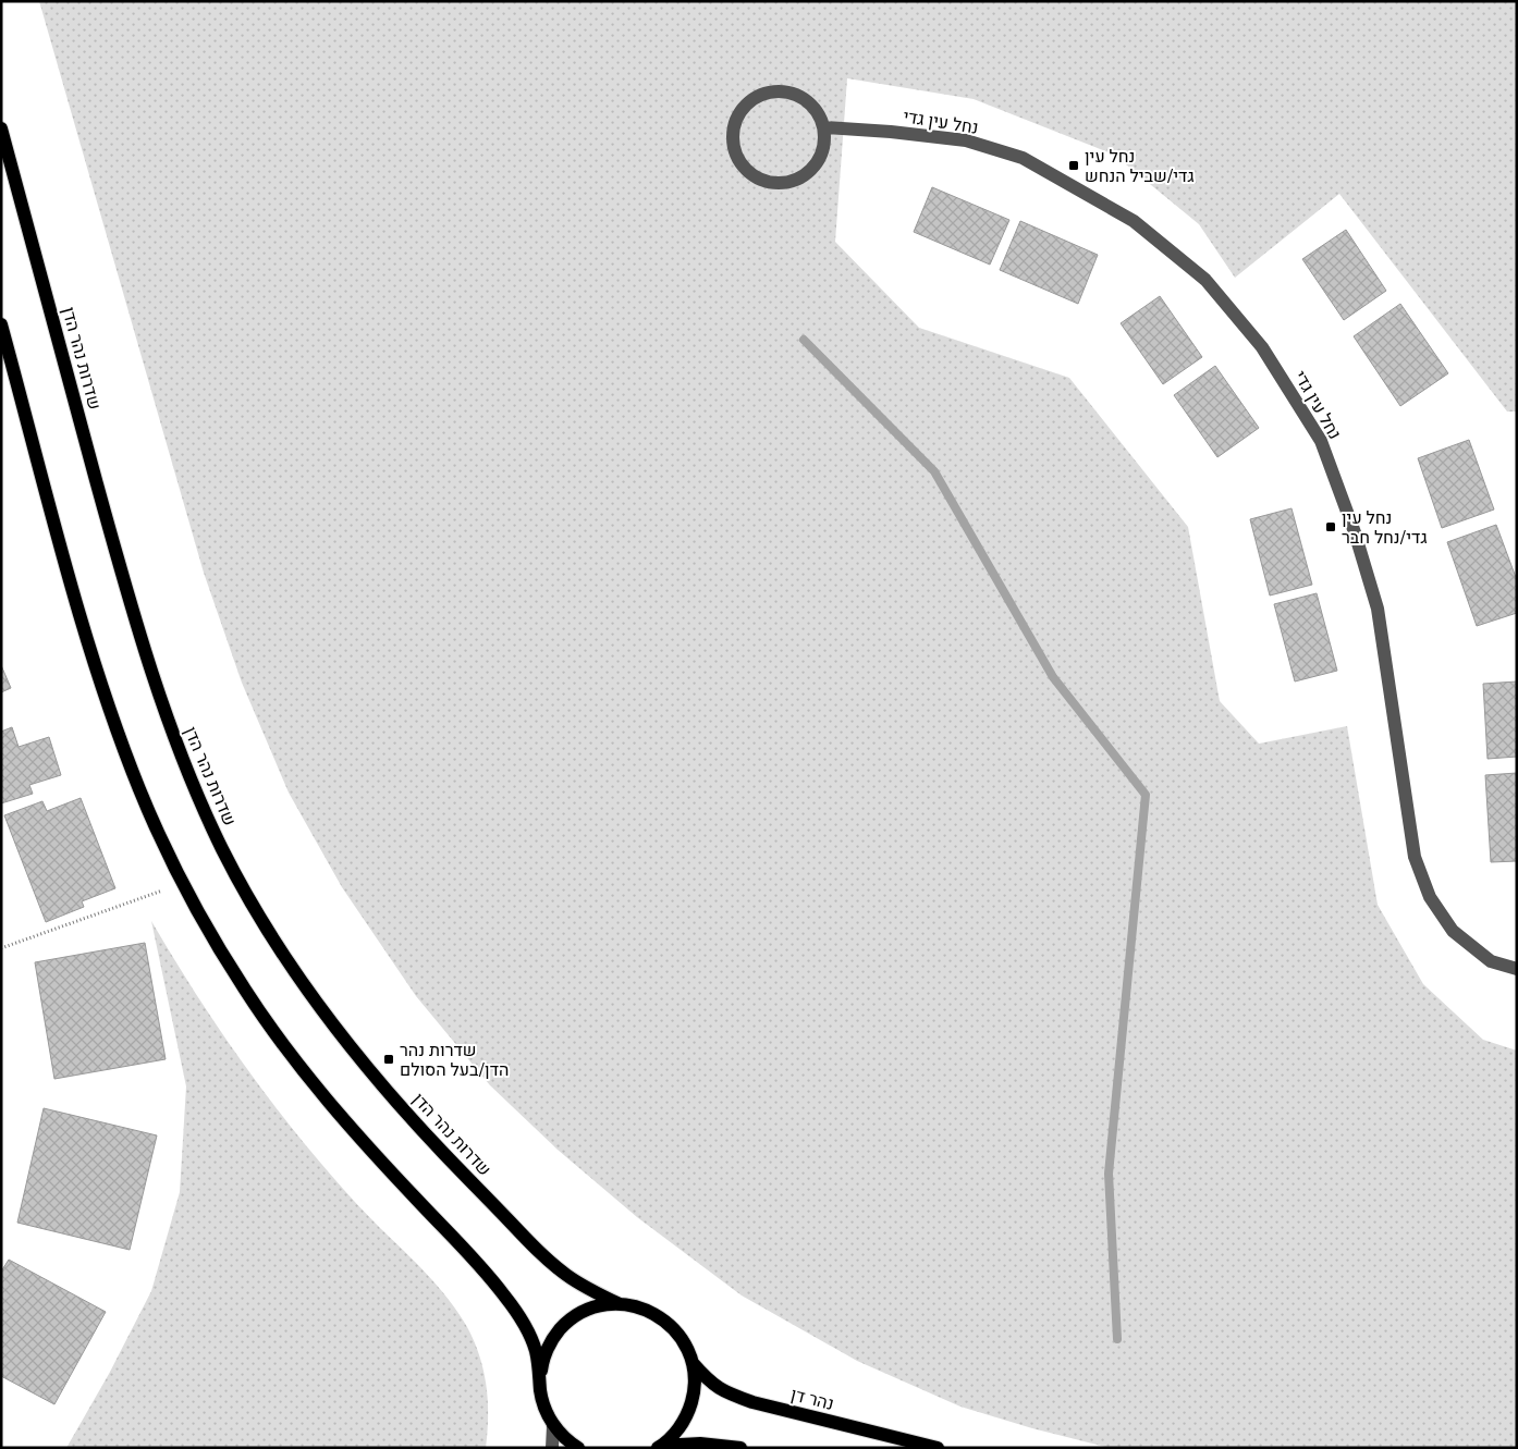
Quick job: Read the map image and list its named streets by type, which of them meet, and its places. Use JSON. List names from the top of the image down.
{
  "streets": {
    "main road": ["שדרות נהר הדן", "נהר דן"],
    "street": ["נחל עין גדי"]
  },
  "crossings": [
    ["שדרות נהר הדן", "נהר דן"]
  ],
  "places": {
    "transit": ["נחל עין גדי/שביל הנחש", "נחל עין גדי/נחל חבר", "שדרות נהר הדן/בעל הסולם"]
  }
}
